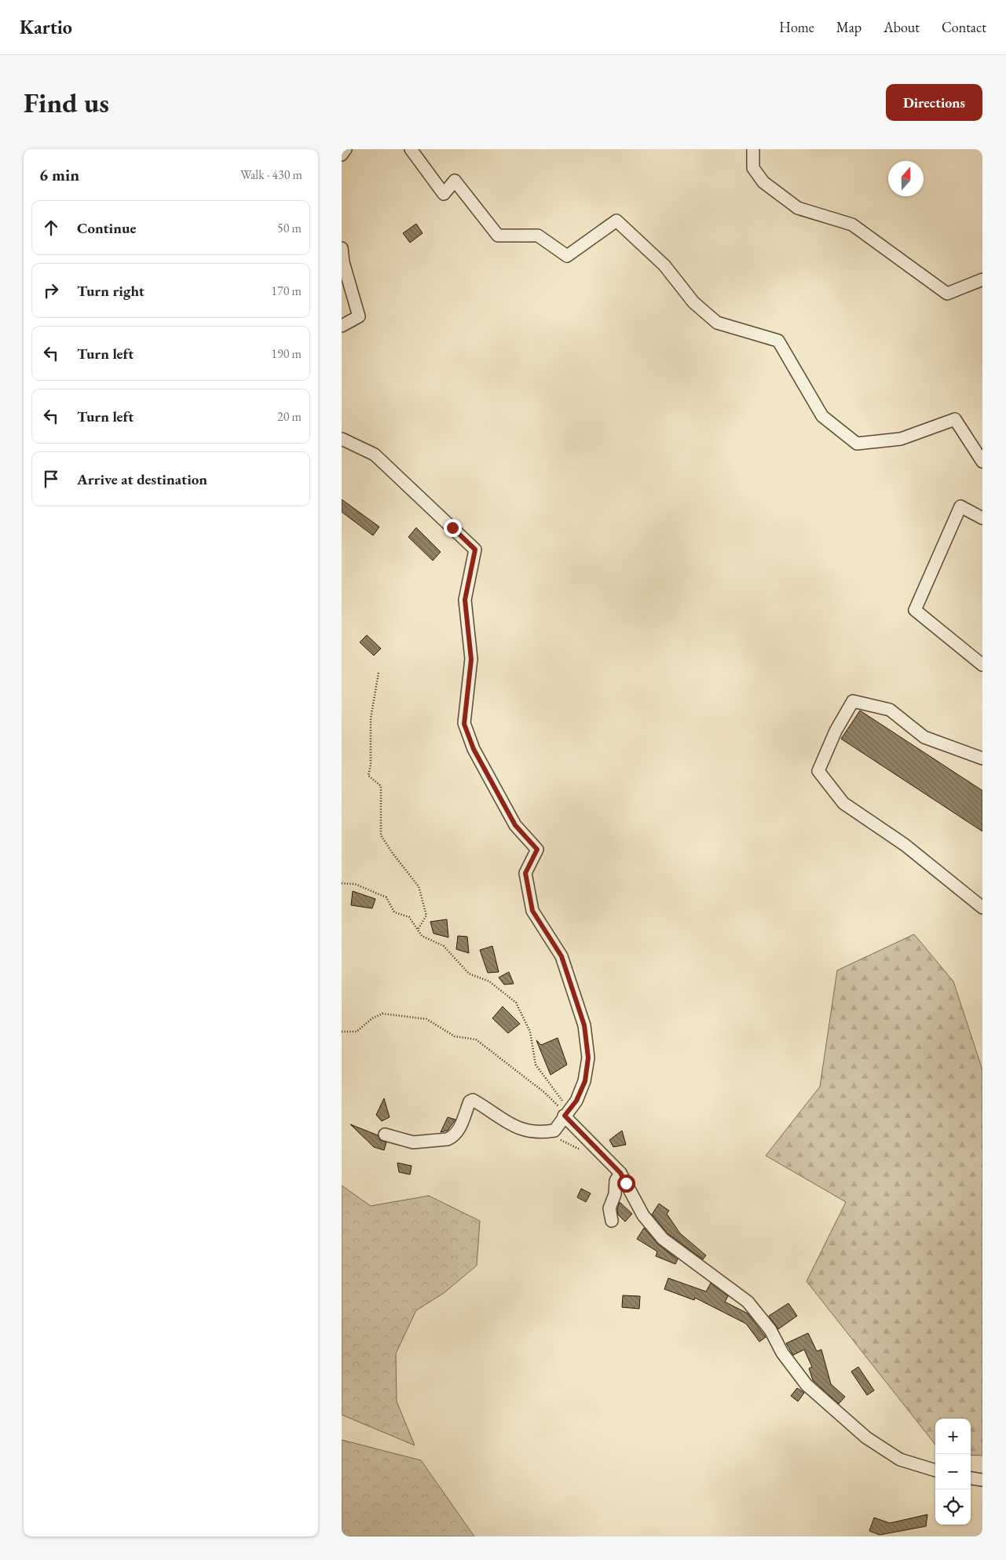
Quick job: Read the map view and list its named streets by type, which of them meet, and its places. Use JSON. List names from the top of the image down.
{
  "north": "top",
  "page": {
    "header": "Kartio",
    "nav": [
      "Home",
      "Map",
      "About",
      "Contact"
    ],
    "buttons": "Directions",
    "title": "Find us",
    "heading": ["6 min", "Walk · 430 m"],
    "list": [
      ["Continue", "50 m"],
      ["Turn right", "170 m"],
      ["Turn left", "190 m"],
      ["Turn left", "20 m"],
      "Arrive at destination"
    ],
    "map_buttons": ["+", "−"]
  }
}
